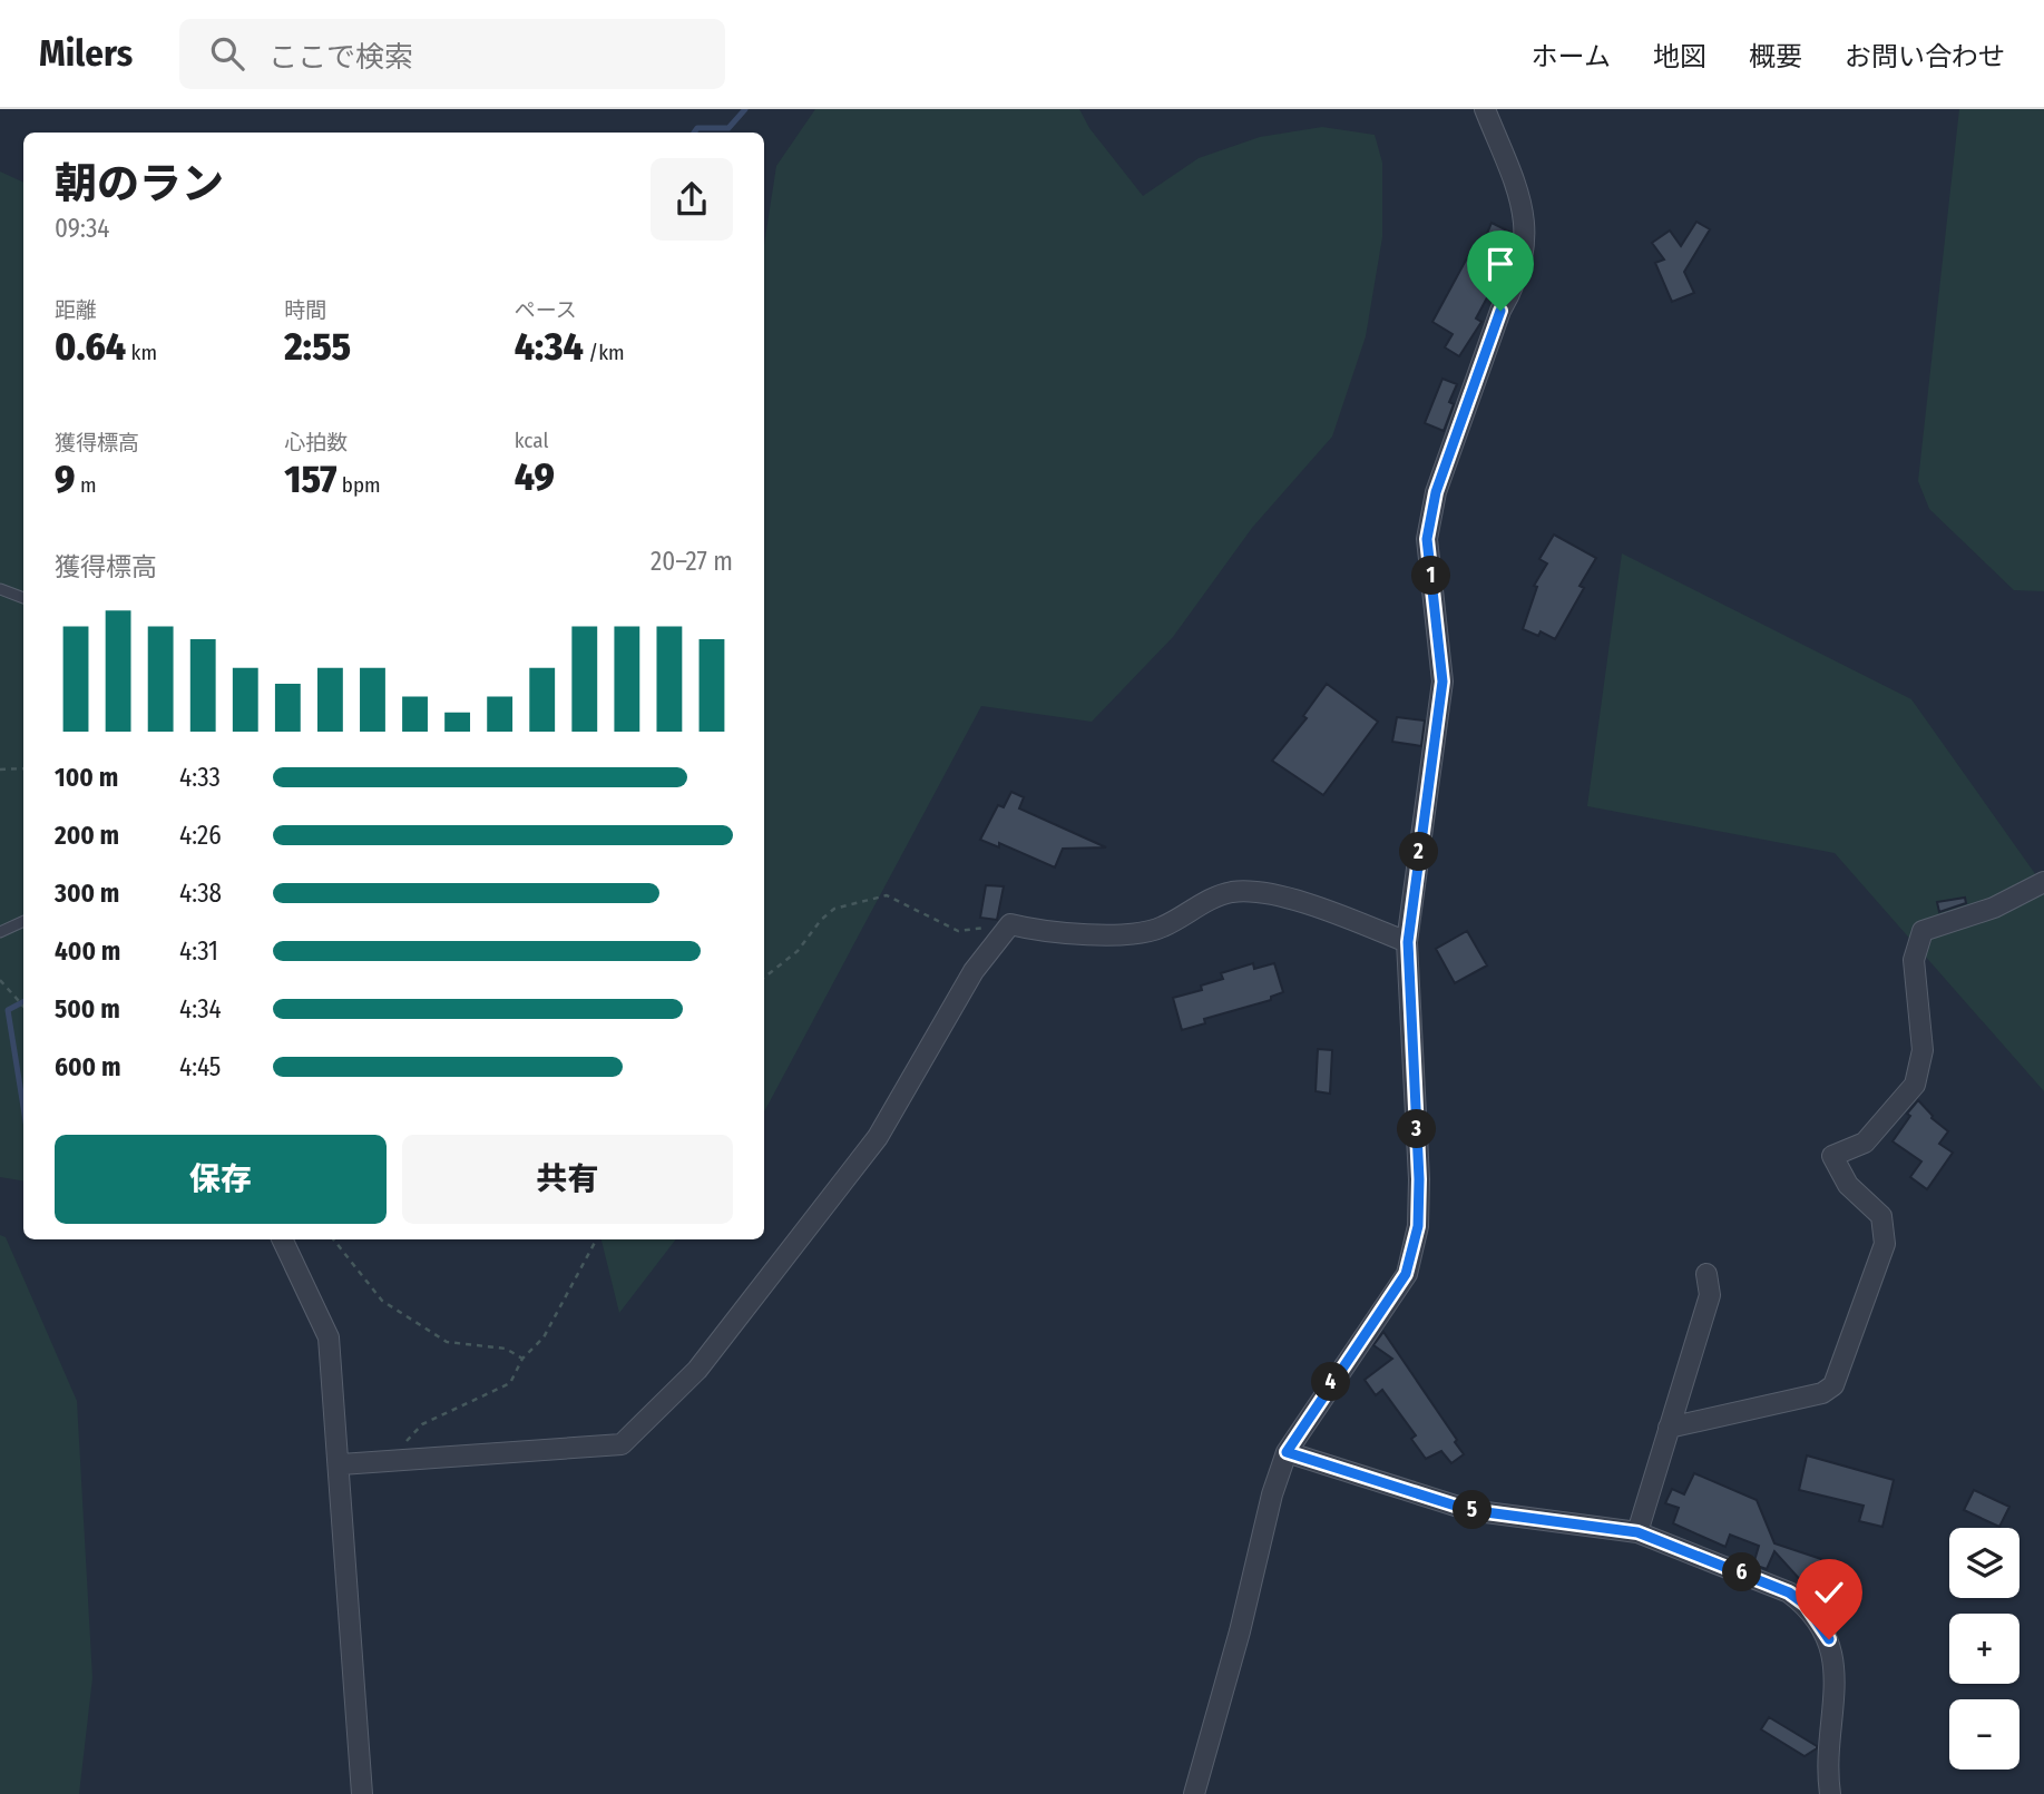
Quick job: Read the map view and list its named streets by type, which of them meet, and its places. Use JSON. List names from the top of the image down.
{
  "page": {
    "header": "Milers",
    "search": "ここで検索",
    "nav": [
      "ホーム",
      "地図",
      "概要",
      "お問い合わせ"
    ],
    "heading": ["朝のラン", "09:34"],
    "stats": [
      ["距離", "0.64 km"],
      ["時間", "2:55"],
      ["ペース", "4:34 /km"],
      ["獲得標高", "9 m"],
      ["心拍数", "157 bpm"],
      ["kcal", "49"]
    ],
    "chart": ["獲得標高", "20–27 m"],
    "pins": [
      "1",
      "2",
      "3",
      "4",
      "5",
      "6"
    ],
    "list": [
      {
        "name": "100 m",
        "note": "4:33"
      },
      {
        "name": "200 m",
        "note": "4:26"
      },
      {
        "name": "300 m",
        "note": "4:38"
      },
      {
        "name": "400 m",
        "note": "4:31"
      },
      {
        "name": "500 m",
        "note": "4:34"
      },
      {
        "name": "600 m",
        "note": "4:45"
      }
    ],
    "buttons": ["保存", "共有"],
    "map_buttons": ["+", "−"]
  }
}
